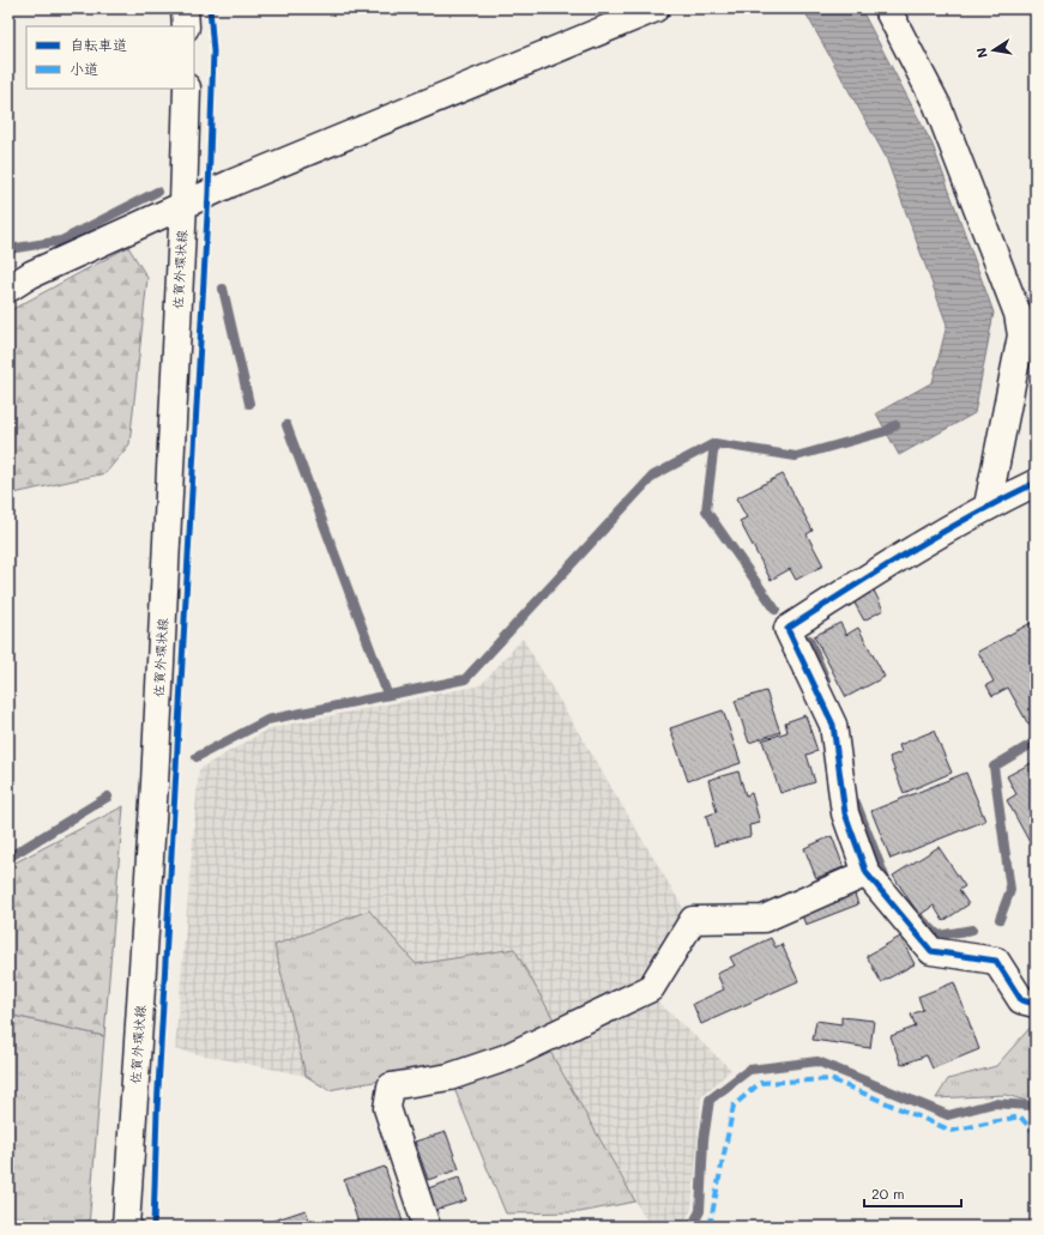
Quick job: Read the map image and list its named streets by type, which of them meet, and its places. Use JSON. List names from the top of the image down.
{
  "streets": {
    "street": ["佐賀外環状線"]
  },
  "legend": ["自転車道", "小道"],
  "scale_bar": "20 m",
  "north": "left"
}
